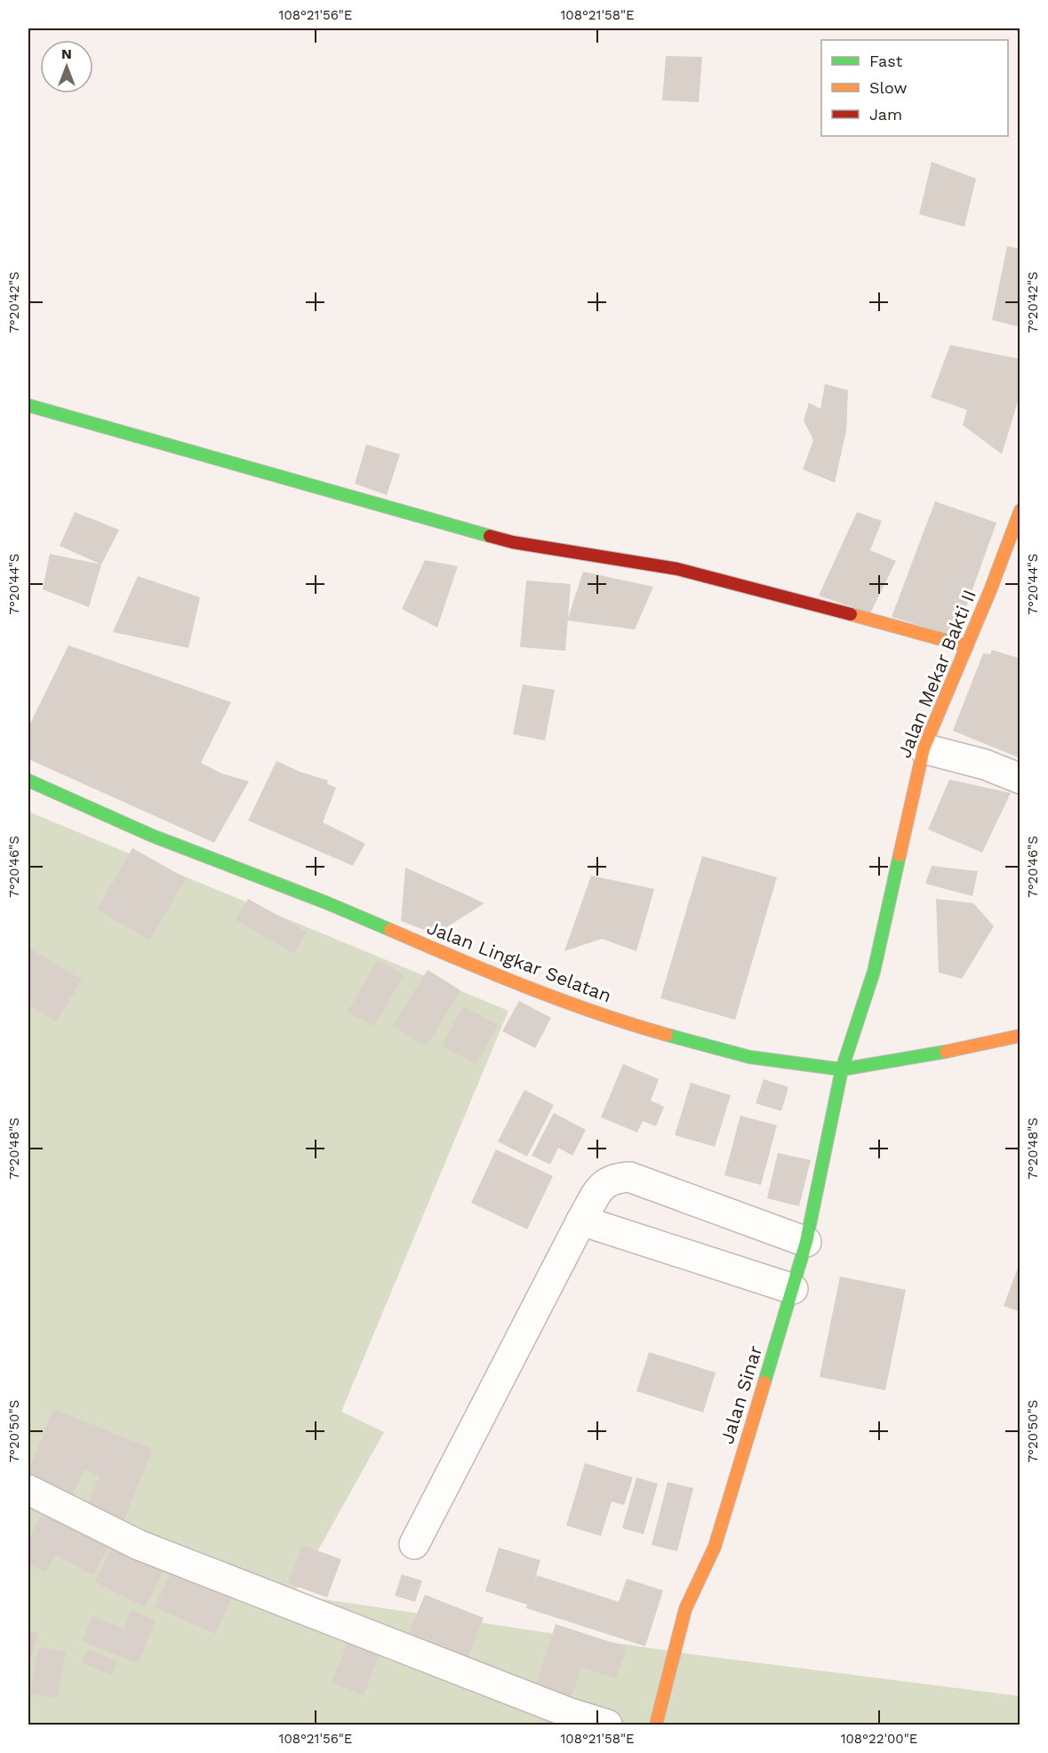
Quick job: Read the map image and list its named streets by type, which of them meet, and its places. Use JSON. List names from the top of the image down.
{
  "streets": {
    "street": ["Jalan Mekar Bakti II", "Jalan Lingkar Selatan", "Jalan Sinar"]
  },
  "crossings": [
    ["Jalan Mekar Bakti II", "Jalan Lingkar Selatan"],
    ["Jalan Mekar Bakti II", "Jalan Sinar"],
    ["Jalan Lingkar Selatan", "Jalan Sinar"]
  ],
  "legend": ["Fast", "Slow", "Jam"],
  "north": "top",
  "coordinates": [
    "108°21'56\"E",
    "108°21'58\"E",
    "7°20'42\"S",
    "7°20'44\"S",
    "7°20'46\"S",
    "7°20'48\"S",
    "7°20'50\"S",
    "108°22'00\"E"
  ]
}
